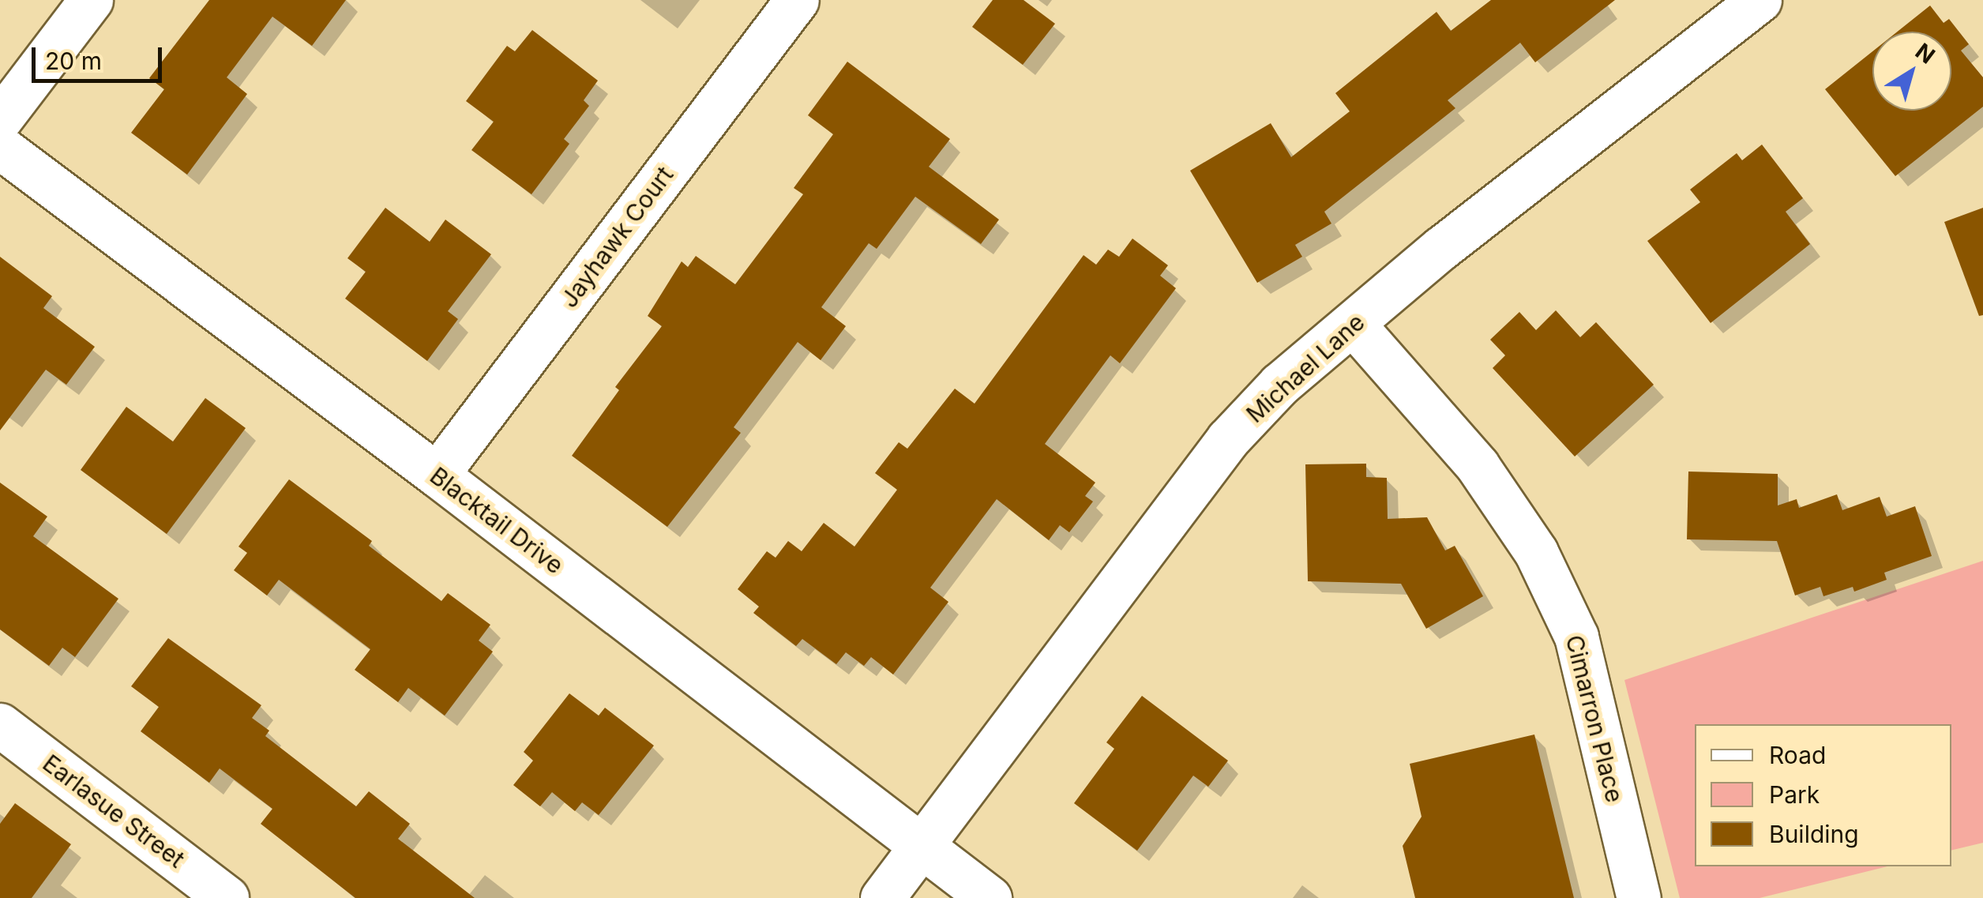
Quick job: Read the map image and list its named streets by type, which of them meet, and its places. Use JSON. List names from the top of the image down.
{
  "streets": {
    "street": [
      "Jayhawk Court",
      "Michael Lane",
      "Blacktail Drive",
      "Cimarron Place",
      "Earlasue Street"
    ]
  },
  "crossings": [
    ["Jayhawk Court", "Blacktail Drive"],
    ["Michael Lane", "Blacktail Drive"],
    ["Michael Lane", "Cimarron Place"]
  ],
  "legend": ["Road", "Park", "Building"],
  "scale_bar": "20 m",
  "north": "top right"
}
